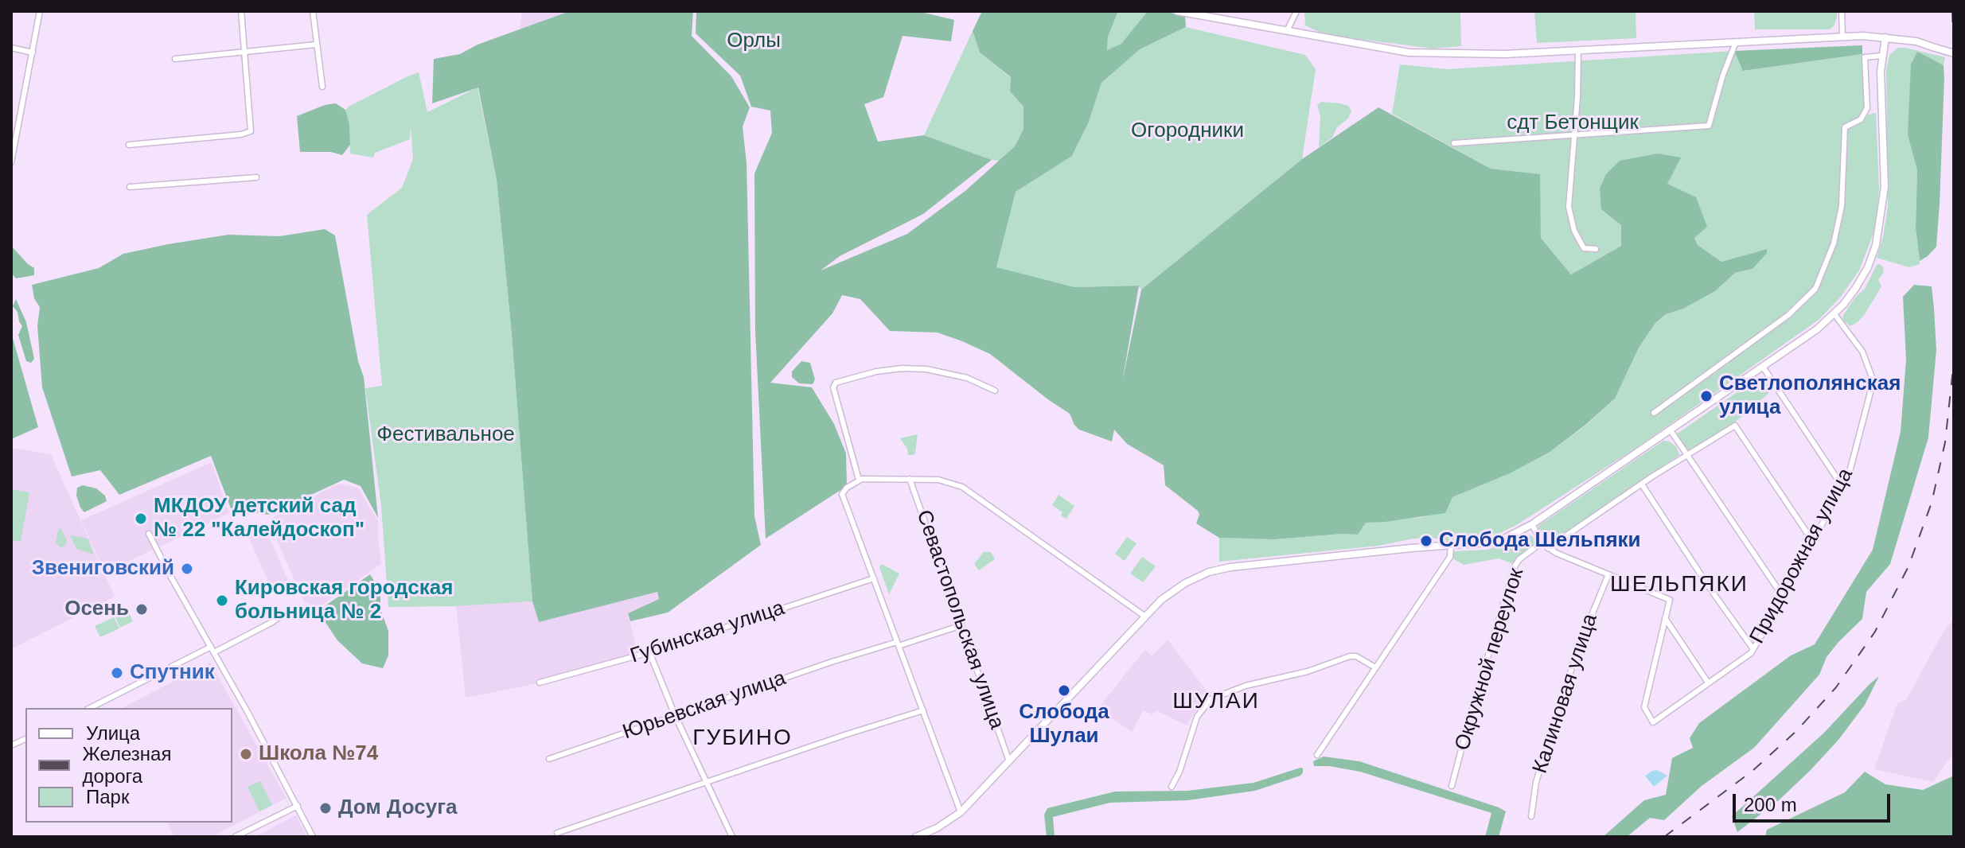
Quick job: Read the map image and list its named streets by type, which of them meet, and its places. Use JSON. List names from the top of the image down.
{
  "streets": {
    "street": [
      "Придорожная улица",
      "Севастопольская улица",
      "Губинская улица",
      "Окружной переулок",
      "Калиновая улица",
      "Юрьевская улица"
    ]
  },
  "crossings": [
    ["Севастопольская улица", "Юрьевская улица"]
  ],
  "districts": ["ШЕЛЬПЯКИ", "ШУЛАИ", "ГУБИНО"],
  "parks": [
    "Орлы",
    "сдт Бетонщик",
    "Огородники",
    "Фестивальное"
  ],
  "places": [
    "Светлополянская улица",
    "МКДОУ детский сад № 22 \"Калейдоскоп\"",
    "Слобода Шельпяки",
    "Звениговский",
    "Кировская городская больница № 2",
    "Осень",
    "Спутник",
    "Слобода Шулаи",
    "Школа №74",
    "Дом Досуга"
  ],
  "legend": ["Улица", "Железная дорога", "Парк"],
  "scale_bar": "200 m"
}
